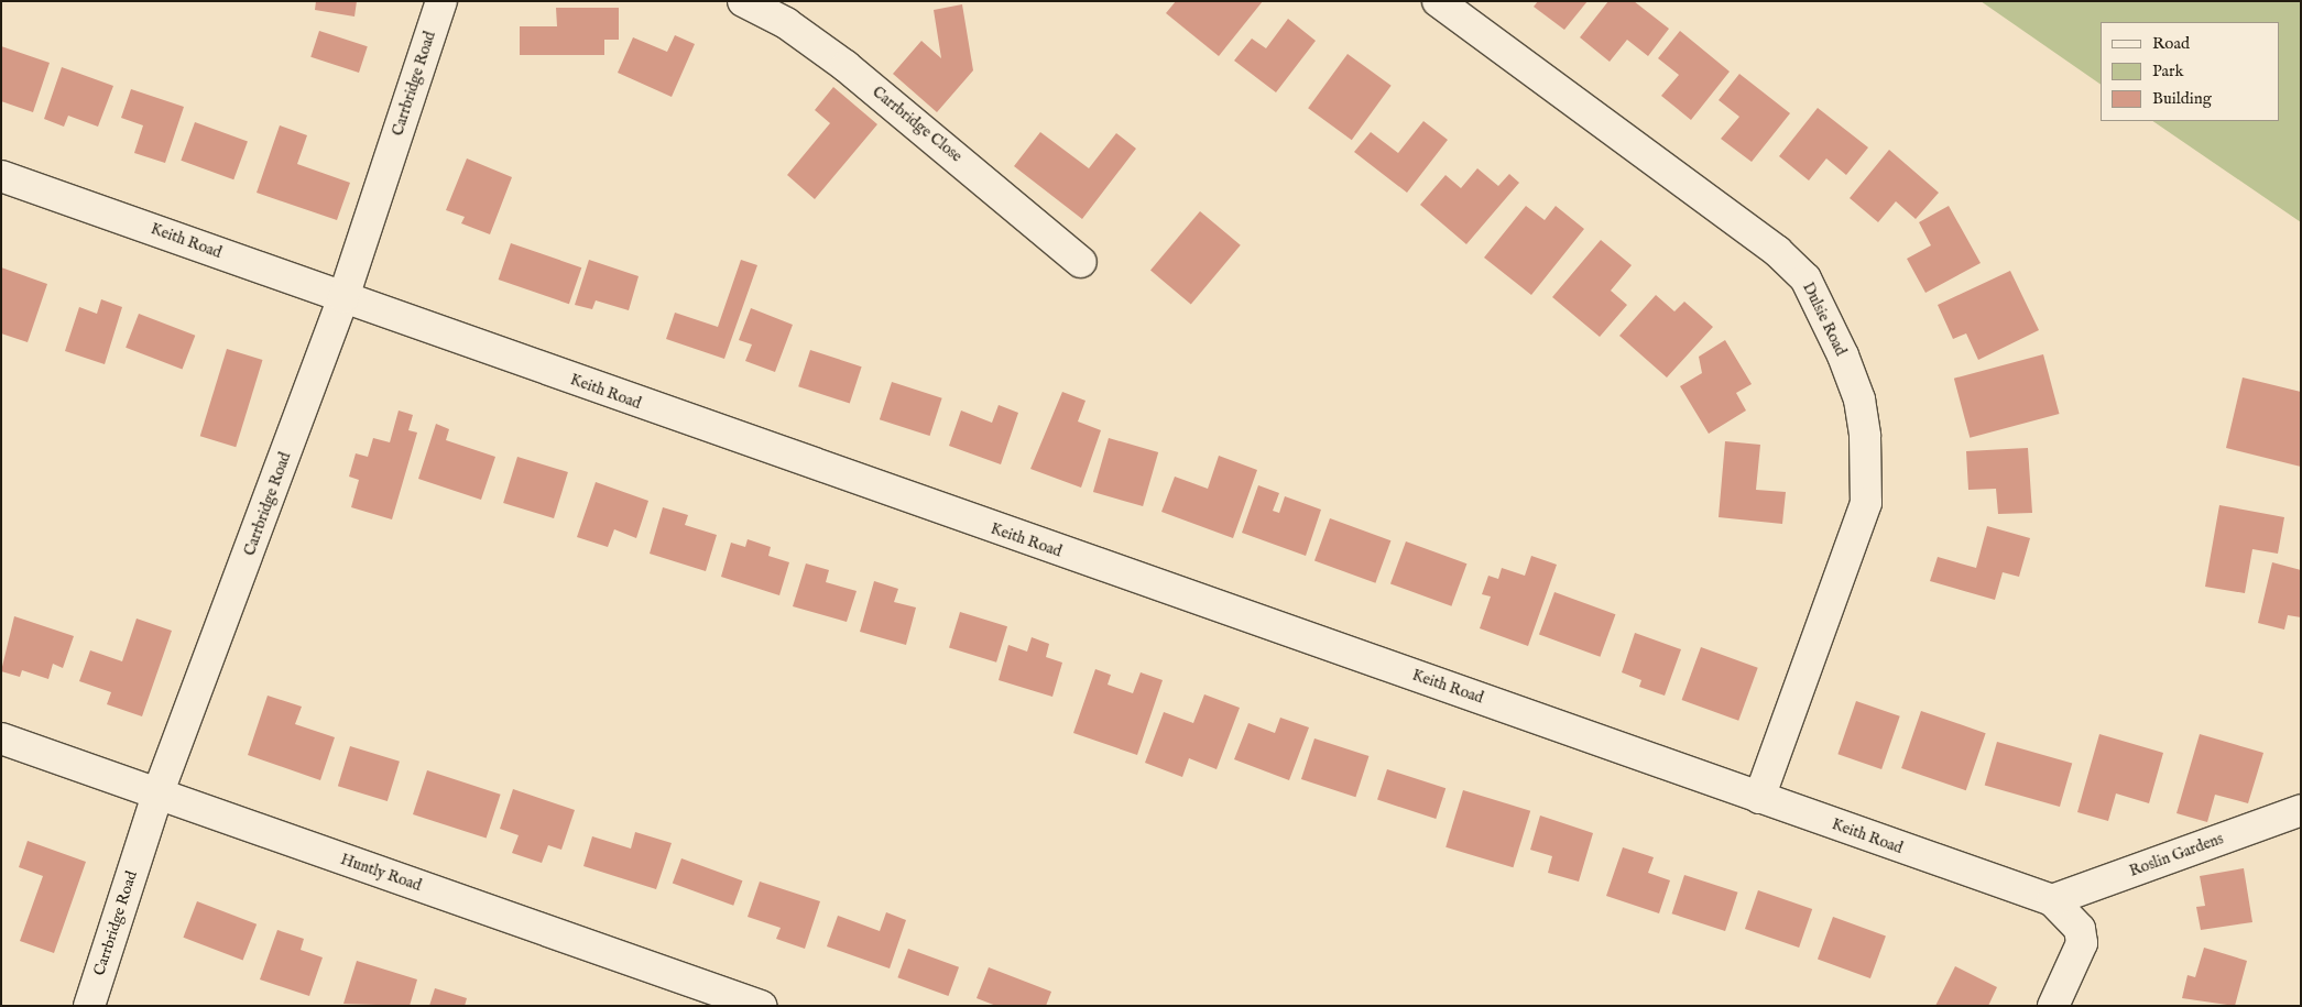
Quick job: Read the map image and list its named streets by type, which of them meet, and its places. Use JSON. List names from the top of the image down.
{
  "streets": {
    "street": [
      "Carrbridge Road",
      "Carrbridge Close",
      "Keith Road",
      "Dulsie Road",
      "Roslin Gardens",
      "Huntly Road"
    ]
  },
  "crossings": [
    ["Carrbridge Road", "Keith Road"],
    ["Carrbridge Road", "Huntly Road"],
    ["Keith Road", "Dulsie Road"],
    ["Keith Road", "Roslin Gardens"]
  ],
  "legend": ["Road", "Park", "Building"]
}
